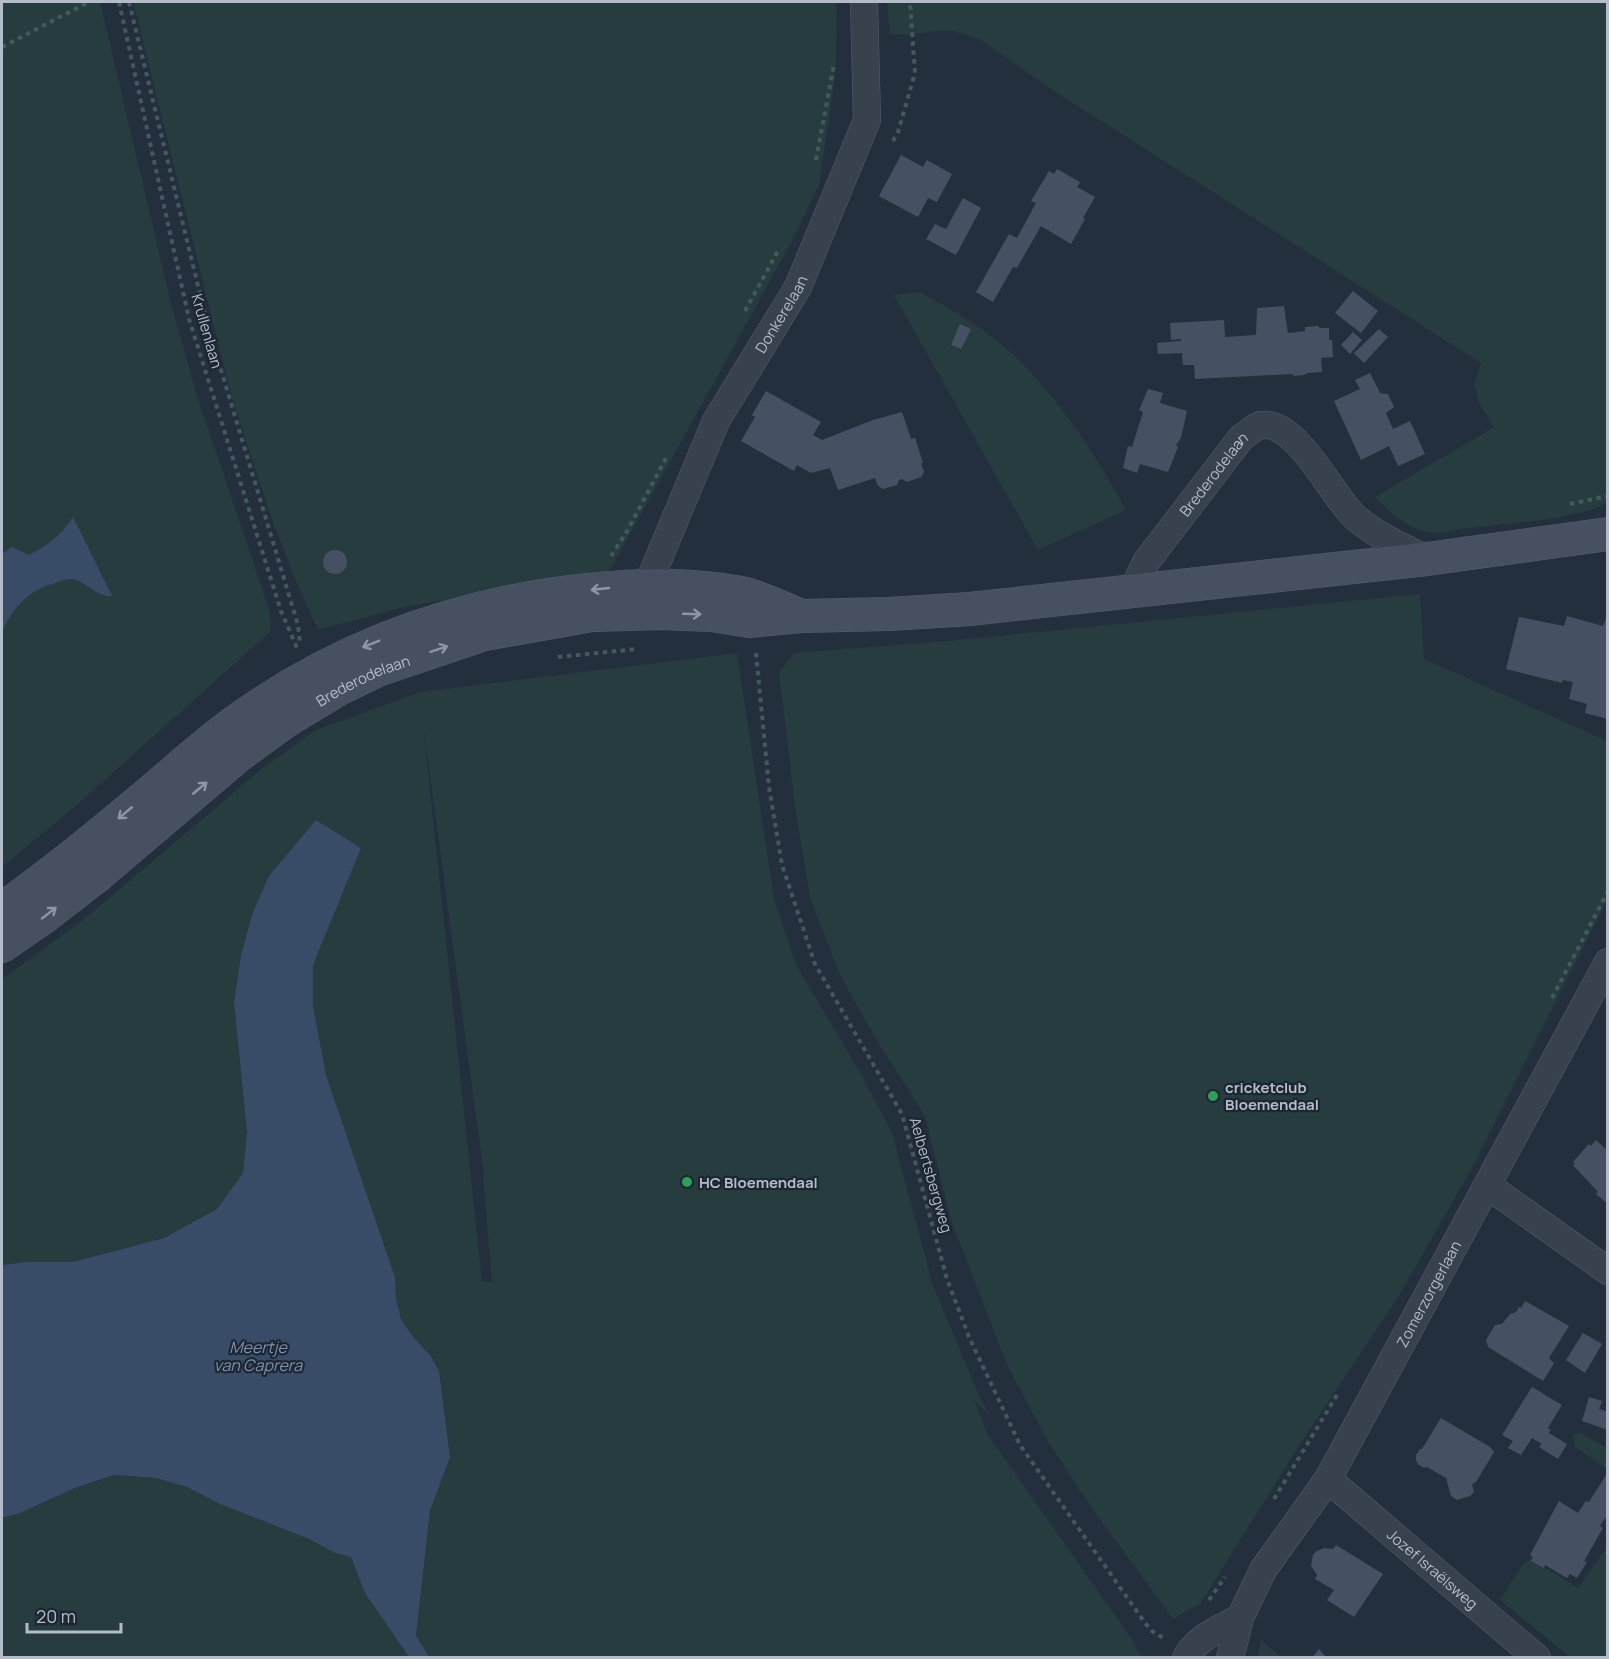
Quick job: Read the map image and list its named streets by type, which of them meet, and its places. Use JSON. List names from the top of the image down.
{
  "streets": {
    "street": [
      "Donkerelaan",
      "Brederodelaan",
      "Zomerzorgerlaan",
      "Jozef Israëlsweg"
    ],
    "path": ["Krullenlaan", "Aelbertsbergweg"]
  },
  "crossings": [
    ["Donkerelaan", "Brederodelaan"],
    ["Krullenlaan", "Brederodelaan"],
    ["Zomerzorgerlaan", "Jozef Israëlsweg"]
  ],
  "water": ["Meertje van Caprera"],
  "places": ["cricketclub Bloemendaal", "HC Bloemendaal"],
  "scale_bar": "20 m"
}
